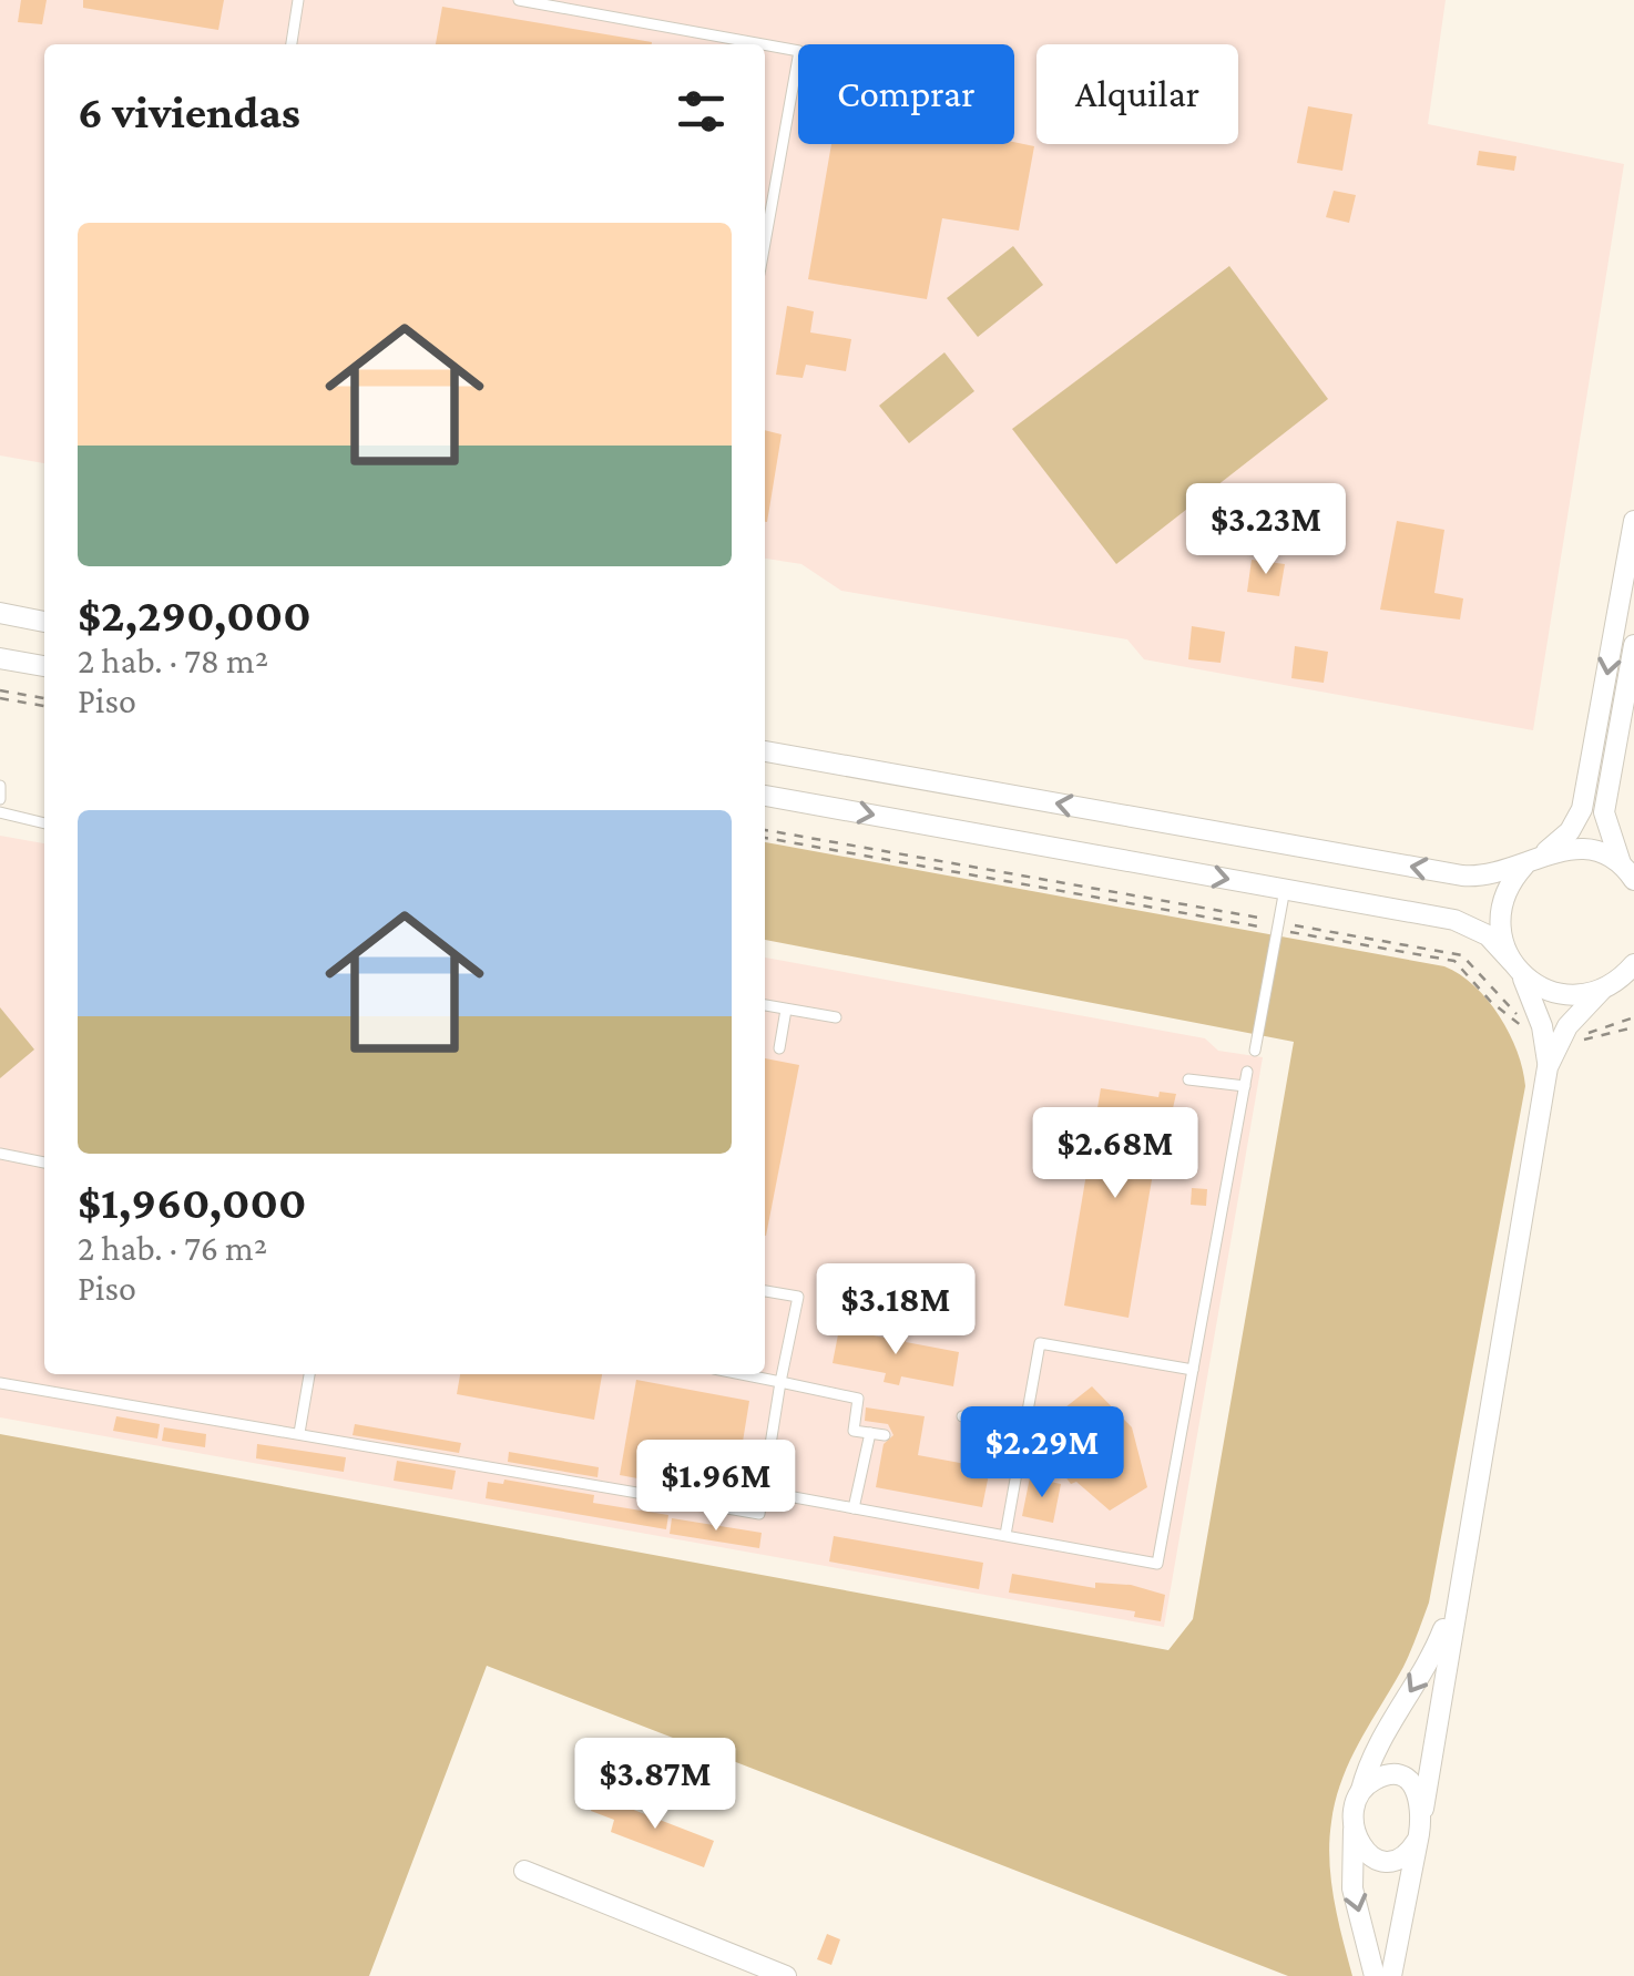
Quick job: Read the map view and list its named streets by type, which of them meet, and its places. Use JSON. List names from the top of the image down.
{
  "page": {
    "chip": ["Comprar", "Alquilar"],
    "heading": "6 viviendas",
    "list": [
      {
        "name": "$2,290,000",
        "note": "2 hab. · 78 m² · Piso"
      },
      {
        "name": "$1,960,000",
        "note": "2 hab. · 76 m² · Piso"
      }
    ],
    "price": [
      "$3.23M",
      "$2.68M",
      "$3.18M",
      "$2.29M",
      "$1.96M",
      "$3.87M"
    ]
  }
}
